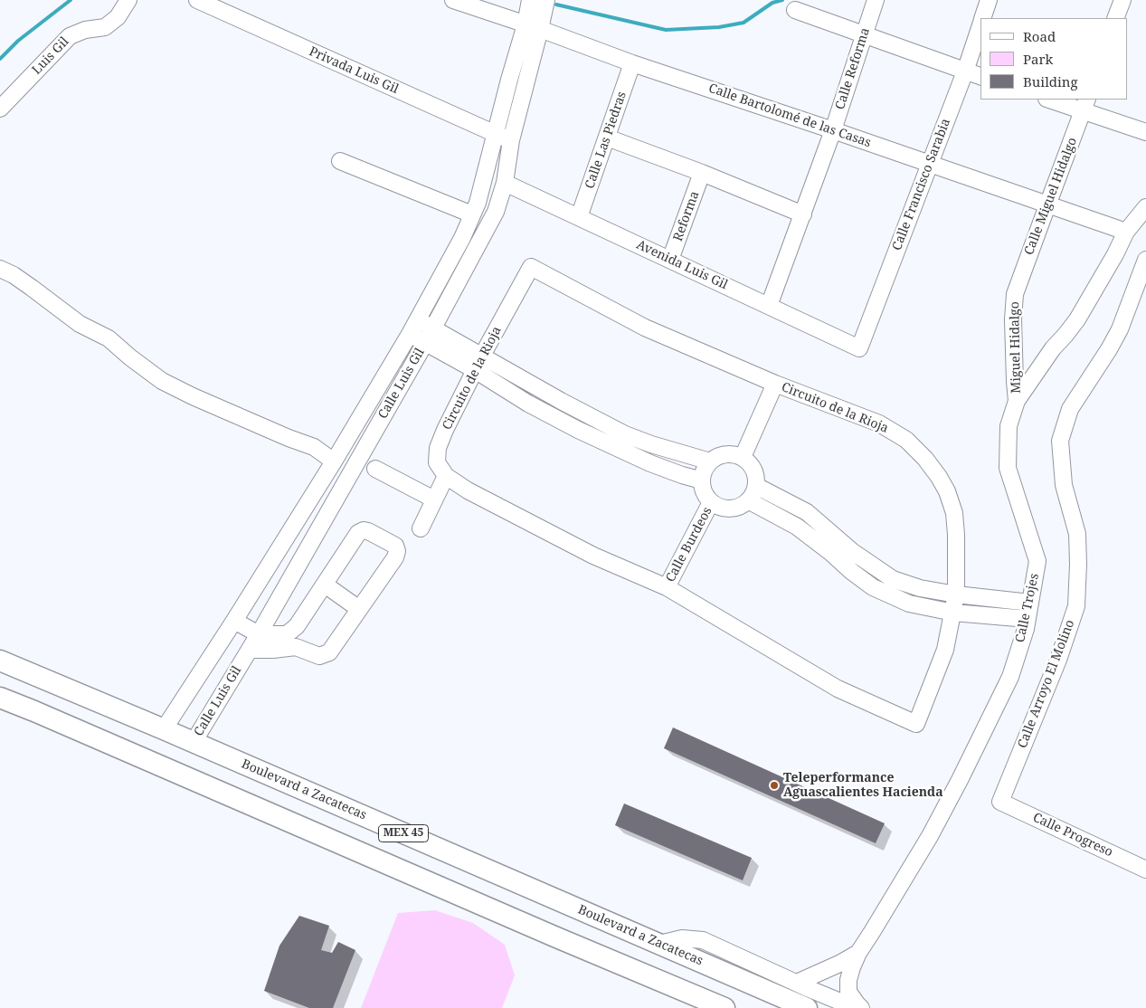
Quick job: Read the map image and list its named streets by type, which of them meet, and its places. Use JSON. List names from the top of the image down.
{
  "streets": {
    "main road": ["Boulevard a Zacatecas", "MEX 45"],
    "street": [
      "Luis Gil",
      "Calle Reforma",
      "Privada Luis Gil",
      "Calle Bartolomé de las Casas",
      "Calle Las Piedras",
      "Calle Francisco Sarabia",
      "Calle Miguel Hidalgo",
      "Reforma",
      "Avenida Luis Gil",
      "Miguel Hidalgo",
      "Circuito de la Rioja",
      "Calle Luis Gil",
      "Calle Burdeos",
      "Calle Trojes",
      "Calle Arroyo El Molino",
      "Calle Progreso"
    ]
  },
  "crossings": [
    ["Calle Reforma", "Calle Bartolomé de las Casas"],
    ["Calle Reforma", "Avenida Luis Gil"],
    ["Privada Luis Gil", "Calle Luis Gil"],
    ["Calle Bartolomé de las Casas", "Calle Las Piedras"],
    ["Calle Bartolomé de las Casas", "Calle Francisco Sarabia"],
    ["Calle Bartolomé de las Casas", "Calle Miguel Hidalgo"],
    ["Calle Bartolomé de las Casas", "Calle Luis Gil"],
    ["Calle Bartolomé de las Casas", "Calle Trojes"],
    ["Calle Las Piedras", "Avenida Luis Gil"],
    ["Calle Francisco Sarabia", "Avenida Luis Gil"],
    ["Calle Miguel Hidalgo", "Miguel Hidalgo"],
    ["Reforma", "Avenida Luis Gil"],
    ["Avenida Luis Gil", "Calle Luis Gil"],
    ["Miguel Hidalgo", "Calle Trojes"],
    ["Circuito de la Rioja", "Calle Burdeos"],
    ["Calle Luis Gil", "Boulevard a Zacatecas"],
    ["Calle Arroyo El Molino", "Calle Progreso"]
  ],
  "places": ["Teleperformance Aguascalientes Hacienda"],
  "legend": ["Road", "Park", "Building"]
}
